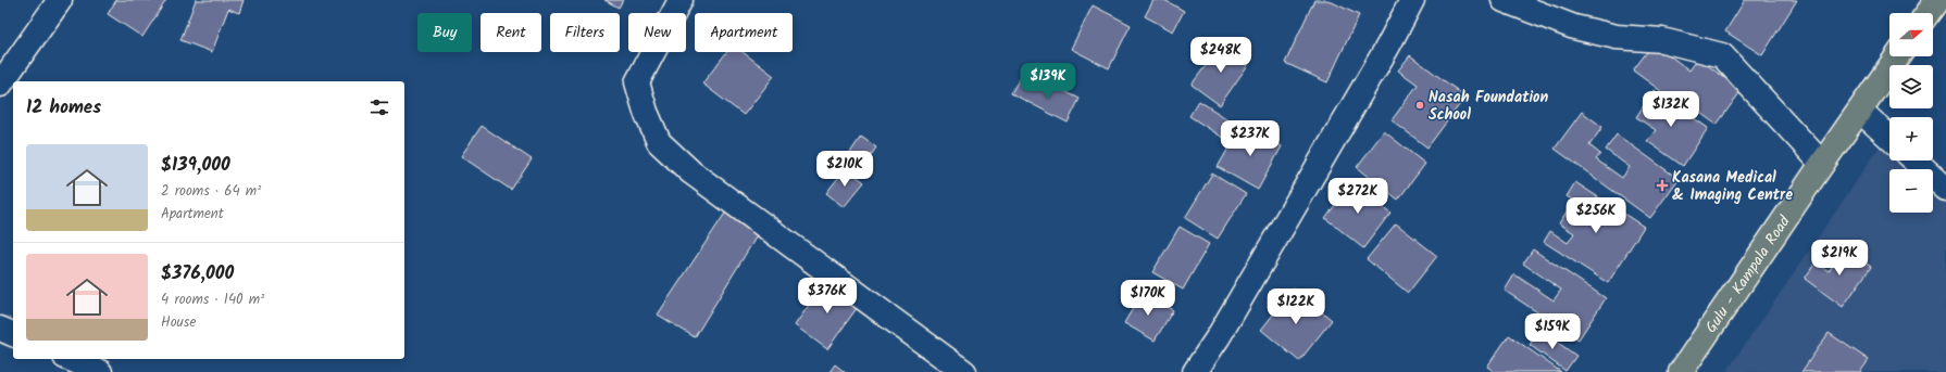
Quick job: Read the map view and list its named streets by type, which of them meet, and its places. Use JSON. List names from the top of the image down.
{
  "streets": {
    "main road": ["Gulu - Kampala Road"]
  },
  "places": {
    "other": ["Nasah Foundation School"],
    "health": ["Kasana Medical & Imaging Centre"]
  },
  "north": "right",
  "page": {
    "map_buttons": ["+", "−"],
    "chip": [
      "Buy",
      "Rent",
      "Filters",
      "New",
      "Apartment"
    ],
    "price": [
      "$248K",
      "$139K",
      "$132K",
      "$237K",
      "$210K",
      "$272K",
      "$256K",
      "$219K",
      "$376K",
      "$170K",
      "$122K",
      "$159K"
    ],
    "heading": "12 homes",
    "list": [
      {
        "name": "$139,000",
        "note": "2 rooms · 64 m² · Apartment"
      },
      {
        "name": "$376,000",
        "note": "4 rooms · 140 m² · House"
      }
    ]
  }
}
